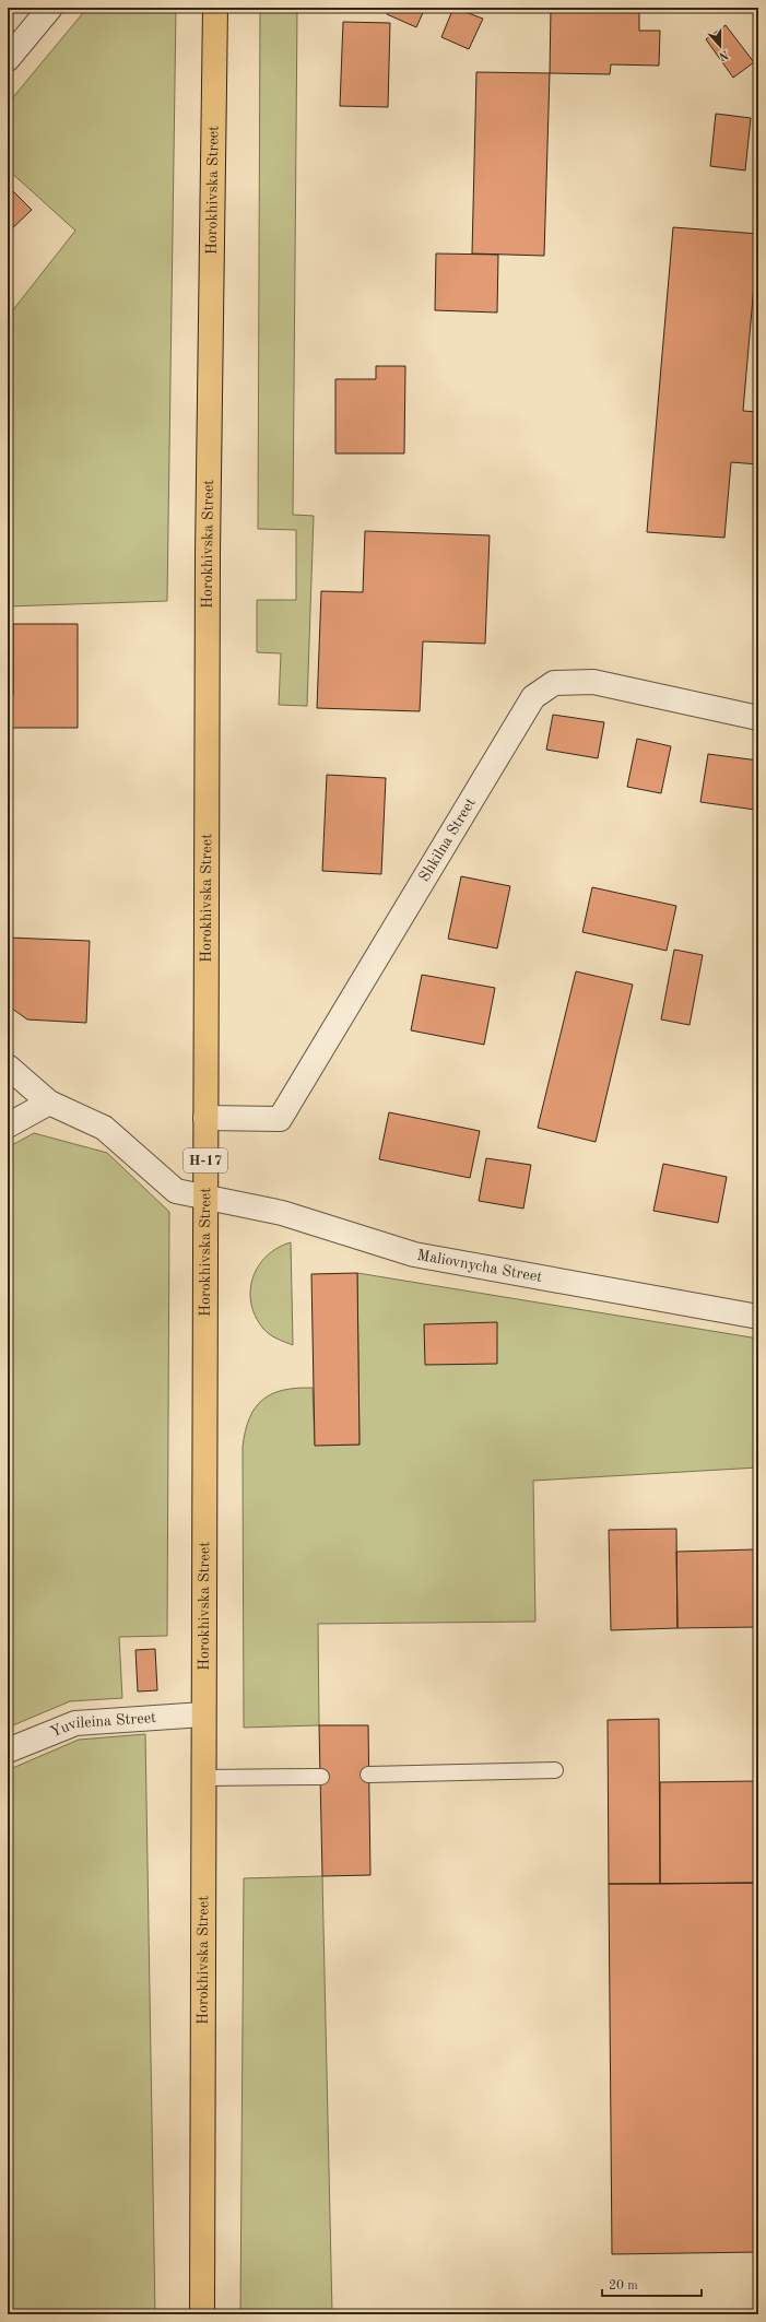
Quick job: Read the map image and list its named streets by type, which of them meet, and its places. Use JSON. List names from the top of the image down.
{
  "streets": {
    "main road": ["Horokhivska Street", "Н-17"],
    "street": ["Shkilna Street", "Maliovnycha Street", "Yuvileina Street"]
  },
  "crossings": [
    ["Horokhivska Street", "Shkilna Street"],
    ["Horokhivska Street", "Maliovnycha Street"],
    ["Horokhivska Street", "Yuvileina Street"]
  ],
  "scale_bar": "20 m",
  "north": "bottom"
}
